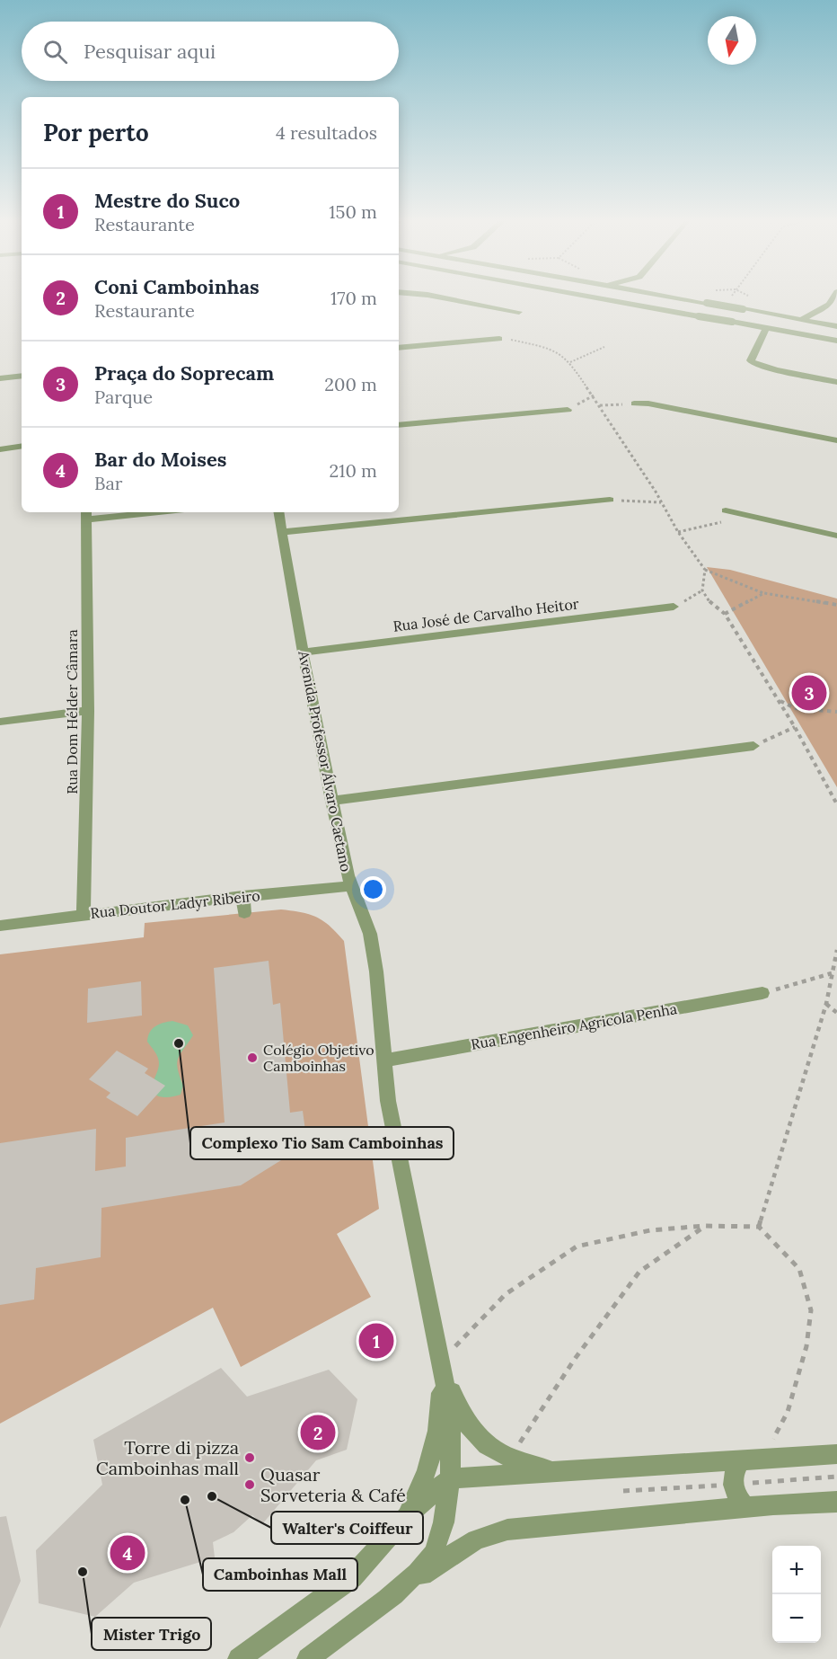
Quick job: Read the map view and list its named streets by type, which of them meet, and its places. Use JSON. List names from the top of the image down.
{
  "streets": {
    "street": [
      "Rua José de Carvalho Heitor",
      "Rua Dom Hélder Câmara",
      "Avenida Professor Álvaro Caetano",
      "Rua Doutor Ladyr Ribeiro",
      "Rua Engenheiro Agricola Penha"
    ]
  },
  "crossings": [
    ["Rua José de Carvalho Heitor", "Avenida Professor Álvaro Caetano"],
    ["Rua Dom Hélder Câmara", "Rua Doutor Ladyr Ribeiro"],
    ["Avenida Professor Álvaro Caetano", "Rua Doutor Ladyr Ribeiro"],
    ["Avenida Professor Álvaro Caetano", "Rua Engenheiro Agricola Penha"]
  ],
  "places": [
    "Complexo Tio Sam Camboinhas",
    "Colégio Objetivo Camboinhas",
    "Torre di pizza Camboinhas mall",
    "Quasar Sorveteria & Café",
    "Walter's Coiffeur",
    "Camboinhas Mall",
    "Mister Trigo"
  ],
  "north": "bottom",
  "page": {
    "search": "Pesquisar aqui",
    "heading": ["Por perto", "4 resultados"],
    "list": [
      {
        "mark": "1",
        "name": "Mestre do Suco",
        "note": "Restaurante",
        "value": "150 m"
      },
      {
        "mark": "2",
        "name": "Coni Camboinhas",
        "note": "Restaurante",
        "value": "170 m"
      },
      {
        "mark": "3",
        "name": "Praça do Soprecam",
        "note": "Parque",
        "value": "200 m"
      },
      {
        "mark": "4",
        "name": "Bar do Moises",
        "note": "Bar",
        "value": "210 m"
      }
    ],
    "pins": [
      "3",
      "1",
      "2",
      "4"
    ],
    "map_buttons": ["+", "−"]
  }
}
